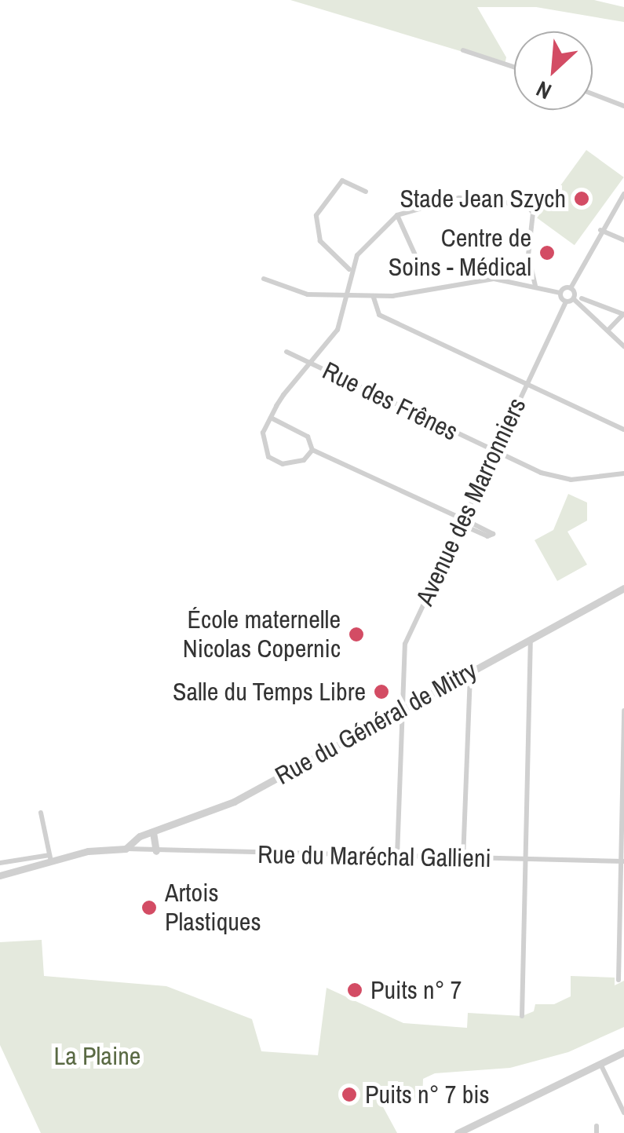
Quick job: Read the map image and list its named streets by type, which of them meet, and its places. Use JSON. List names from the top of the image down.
{
  "streets": {
    "street": [
      "Rue des Frênes",
      "Avenue des Marronniers",
      "Rue du Général de Mitry",
      "Rue du Maréchal Gallieni"
    ]
  },
  "crossings": [
    ["Rue des Frênes", "Avenue des Marronniers"],
    ["Avenue des Marronniers", "Rue du Général de Mitry"],
    ["Avenue des Marronniers", "Rue du Maréchal Gallieni"],
    ["Rue du Général de Mitry", "Rue du Maréchal Gallieni"]
  ],
  "parks": ["La Plaine"],
  "places": [
    "Stade Jean Szych",
    "Centre de Soins - Médical",
    "École maternelle Nicolas Copernic",
    "Salle du Temps Libre",
    "Artois Plastiques",
    "Puits n° 7",
    "Puits n° 7 bis"
  ],
  "north": "bottom left"
}
